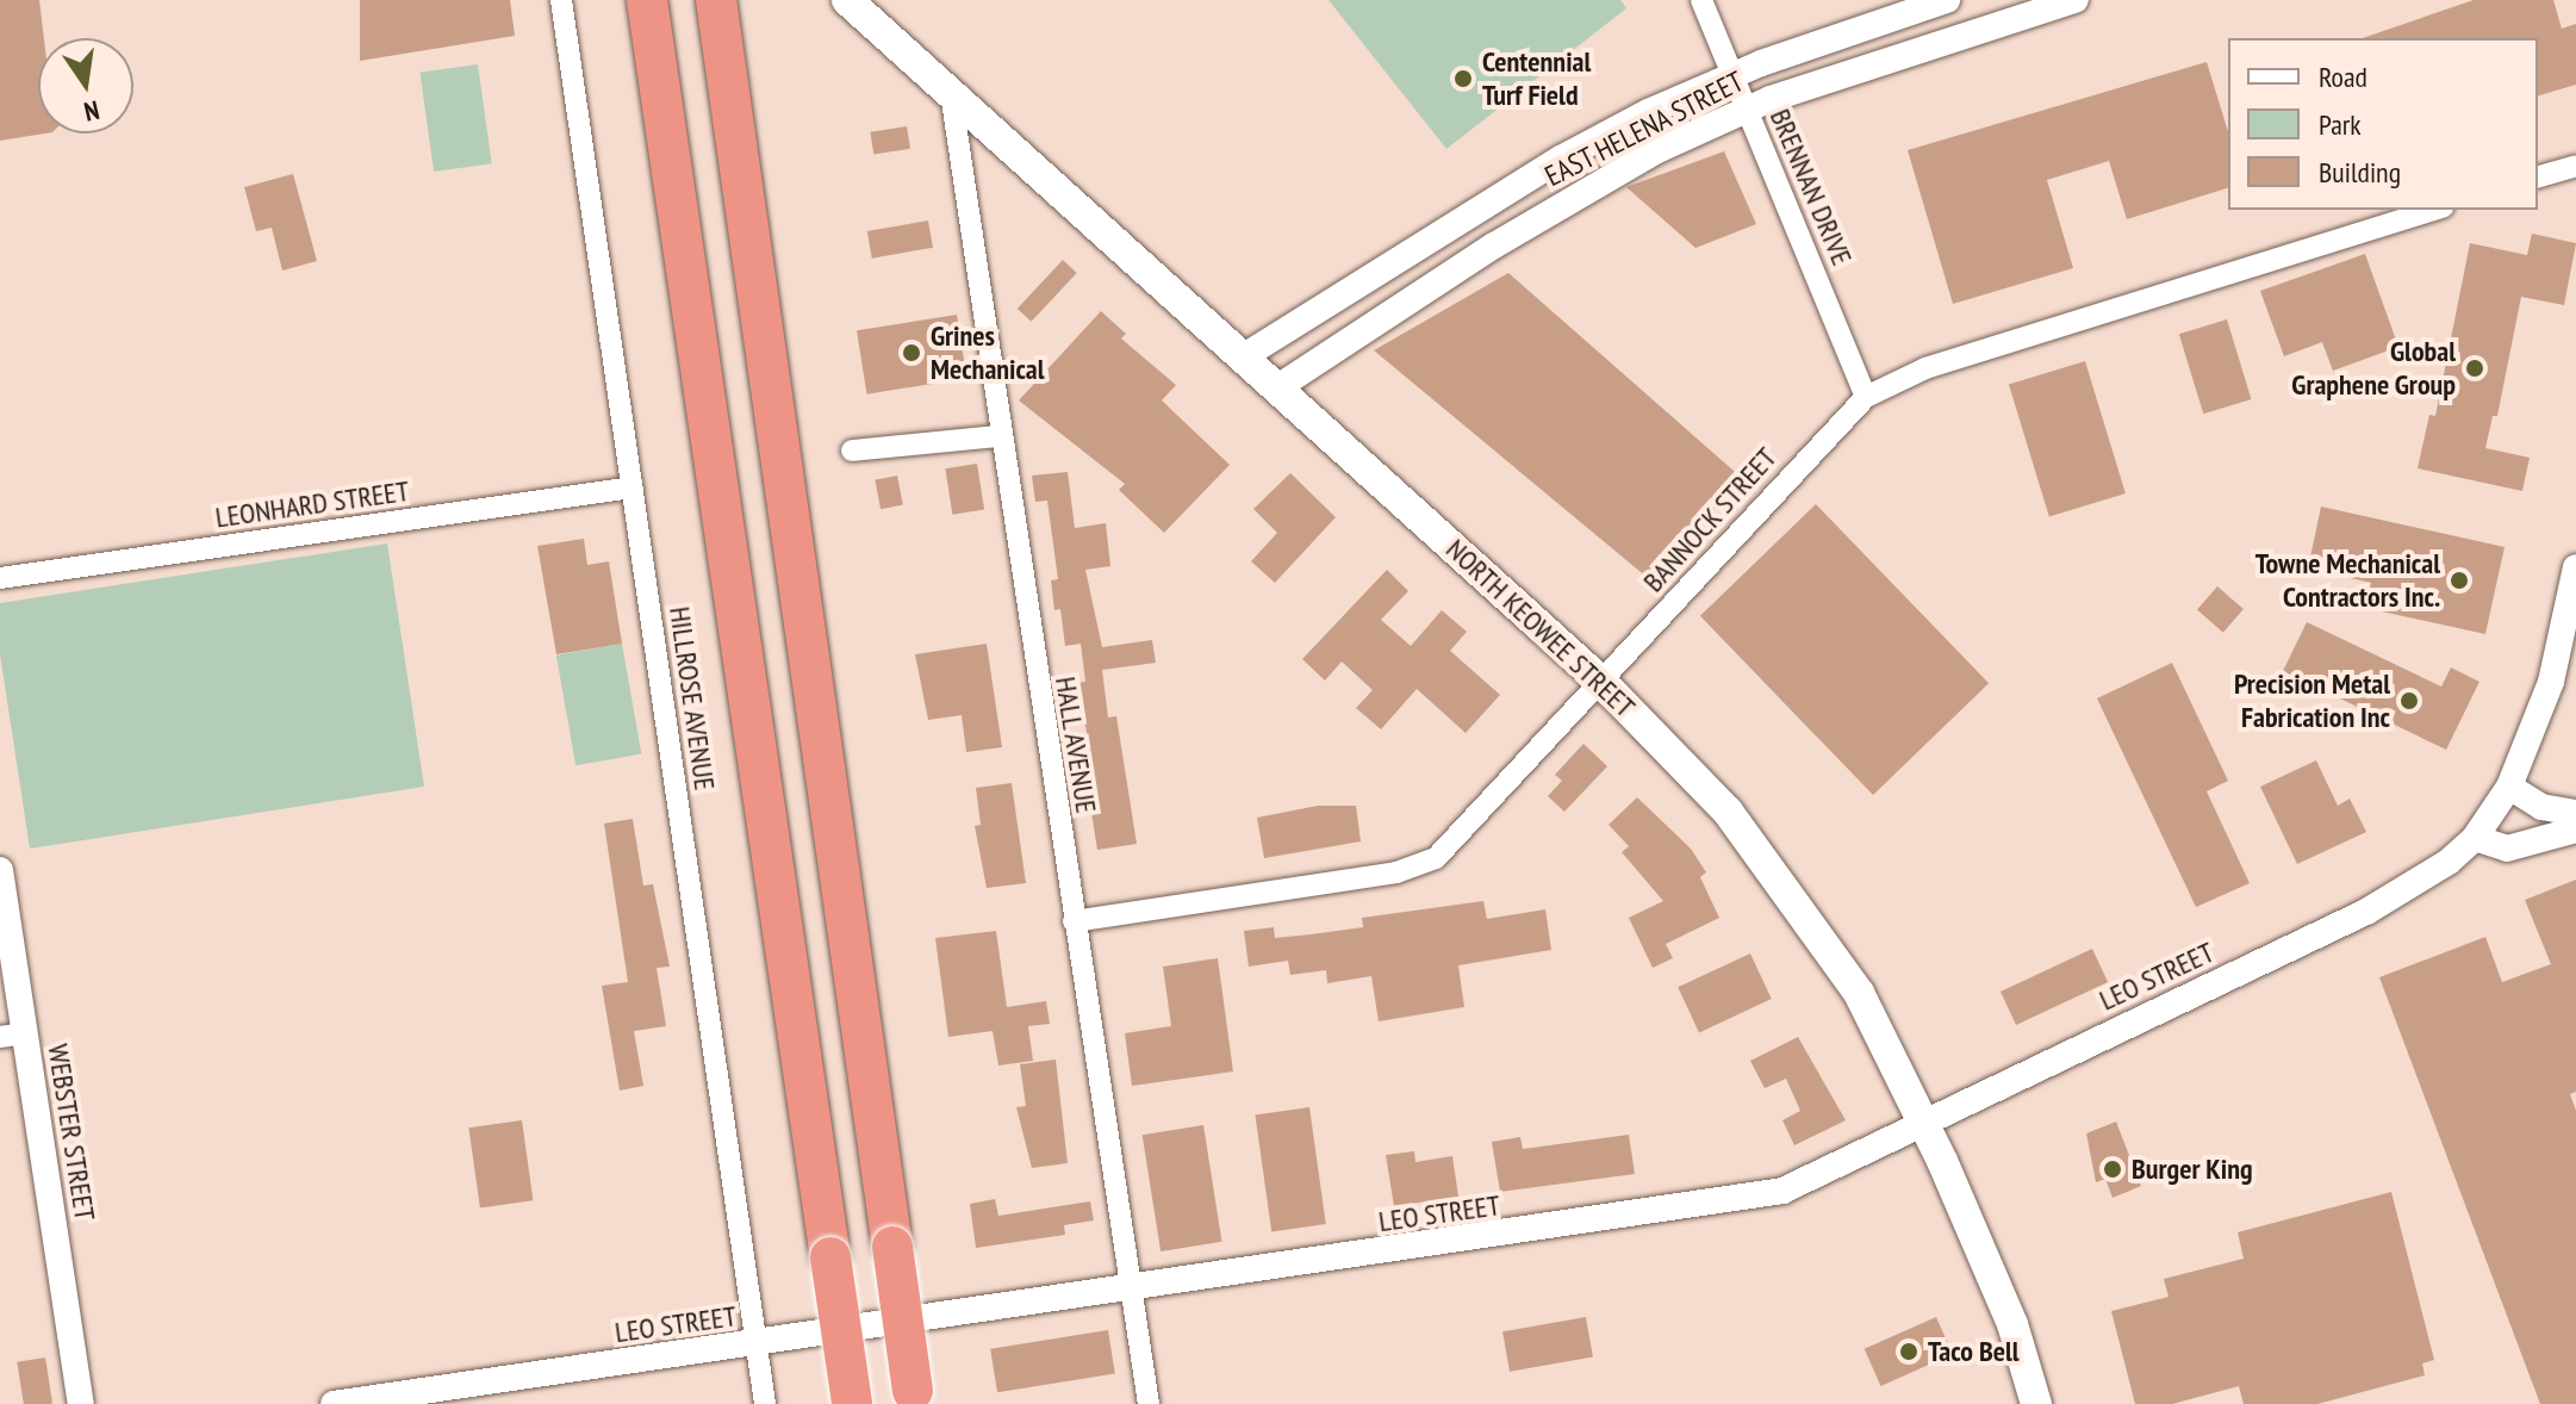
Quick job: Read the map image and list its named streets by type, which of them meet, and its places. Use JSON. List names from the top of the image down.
{
  "streets": {
    "main road": ["NORTH KEOWEE STREET"],
    "street": [
      "EAST HELENA STREET",
      "BRENNAN DRIVE",
      "LEONHARD STREET",
      "BANNOCK STREET",
      "HILLROSE AVENUE",
      "HALL AVENUE",
      "LEO STREET",
      "WEBSTER STREET"
    ]
  },
  "crossings": [
    ["EAST HELENA STREET", "BRENNAN DRIVE"],
    ["EAST HELENA STREET", "NORTH KEOWEE STREET"],
    ["BRENNAN DRIVE", "BANNOCK STREET"],
    ["LEONHARD STREET", "HILLROSE AVENUE"],
    ["BANNOCK STREET", "NORTH KEOWEE STREET"],
    ["BANNOCK STREET", "HALL AVENUE"],
    ["NORTH KEOWEE STREET", "HALL AVENUE"],
    ["NORTH KEOWEE STREET", "LEO STREET"],
    ["HILLROSE AVENUE", "LEO STREET"],
    ["HALL AVENUE", "LEO STREET"]
  ],
  "places": [
    "Centennial Turf Field",
    "Grines Mechanical",
    "Global Graphene Group",
    "Towne Mechanical Contractors Inc.",
    "Precision Metal Fabrication Inc",
    "Burger King",
    "Taco Bell"
  ],
  "legend": ["Road", "Park", "Building"],
  "north": "bottom"
}
